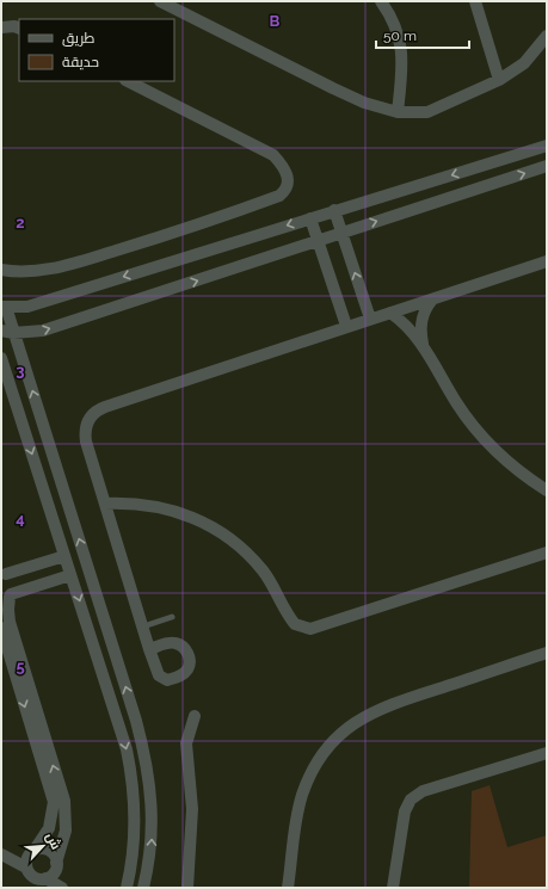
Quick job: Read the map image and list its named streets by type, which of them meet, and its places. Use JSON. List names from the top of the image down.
{
  "legend": ["طريق", "حديقة"],
  "scale_bar": "50 m",
  "north": "top right",
  "grid": {
    "columns": ["B"],
    "rows": [
      "2",
      "3",
      "4",
      "5"
    ]
  }
}
